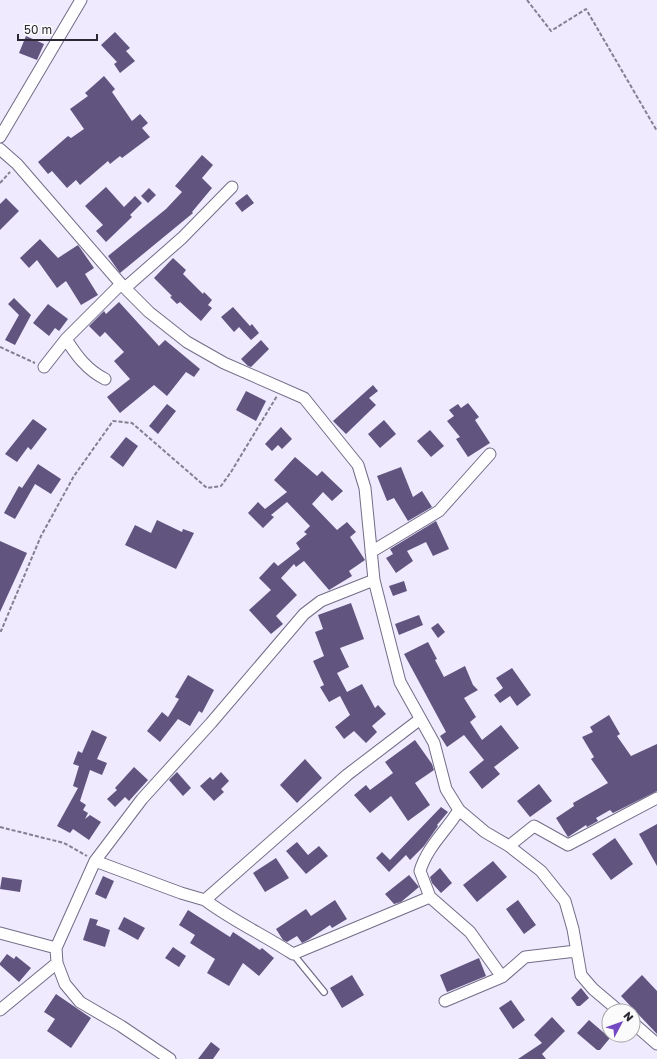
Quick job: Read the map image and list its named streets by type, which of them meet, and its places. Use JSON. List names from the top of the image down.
{
  "scale_bar": "50 m",
  "north": "top right"
}
